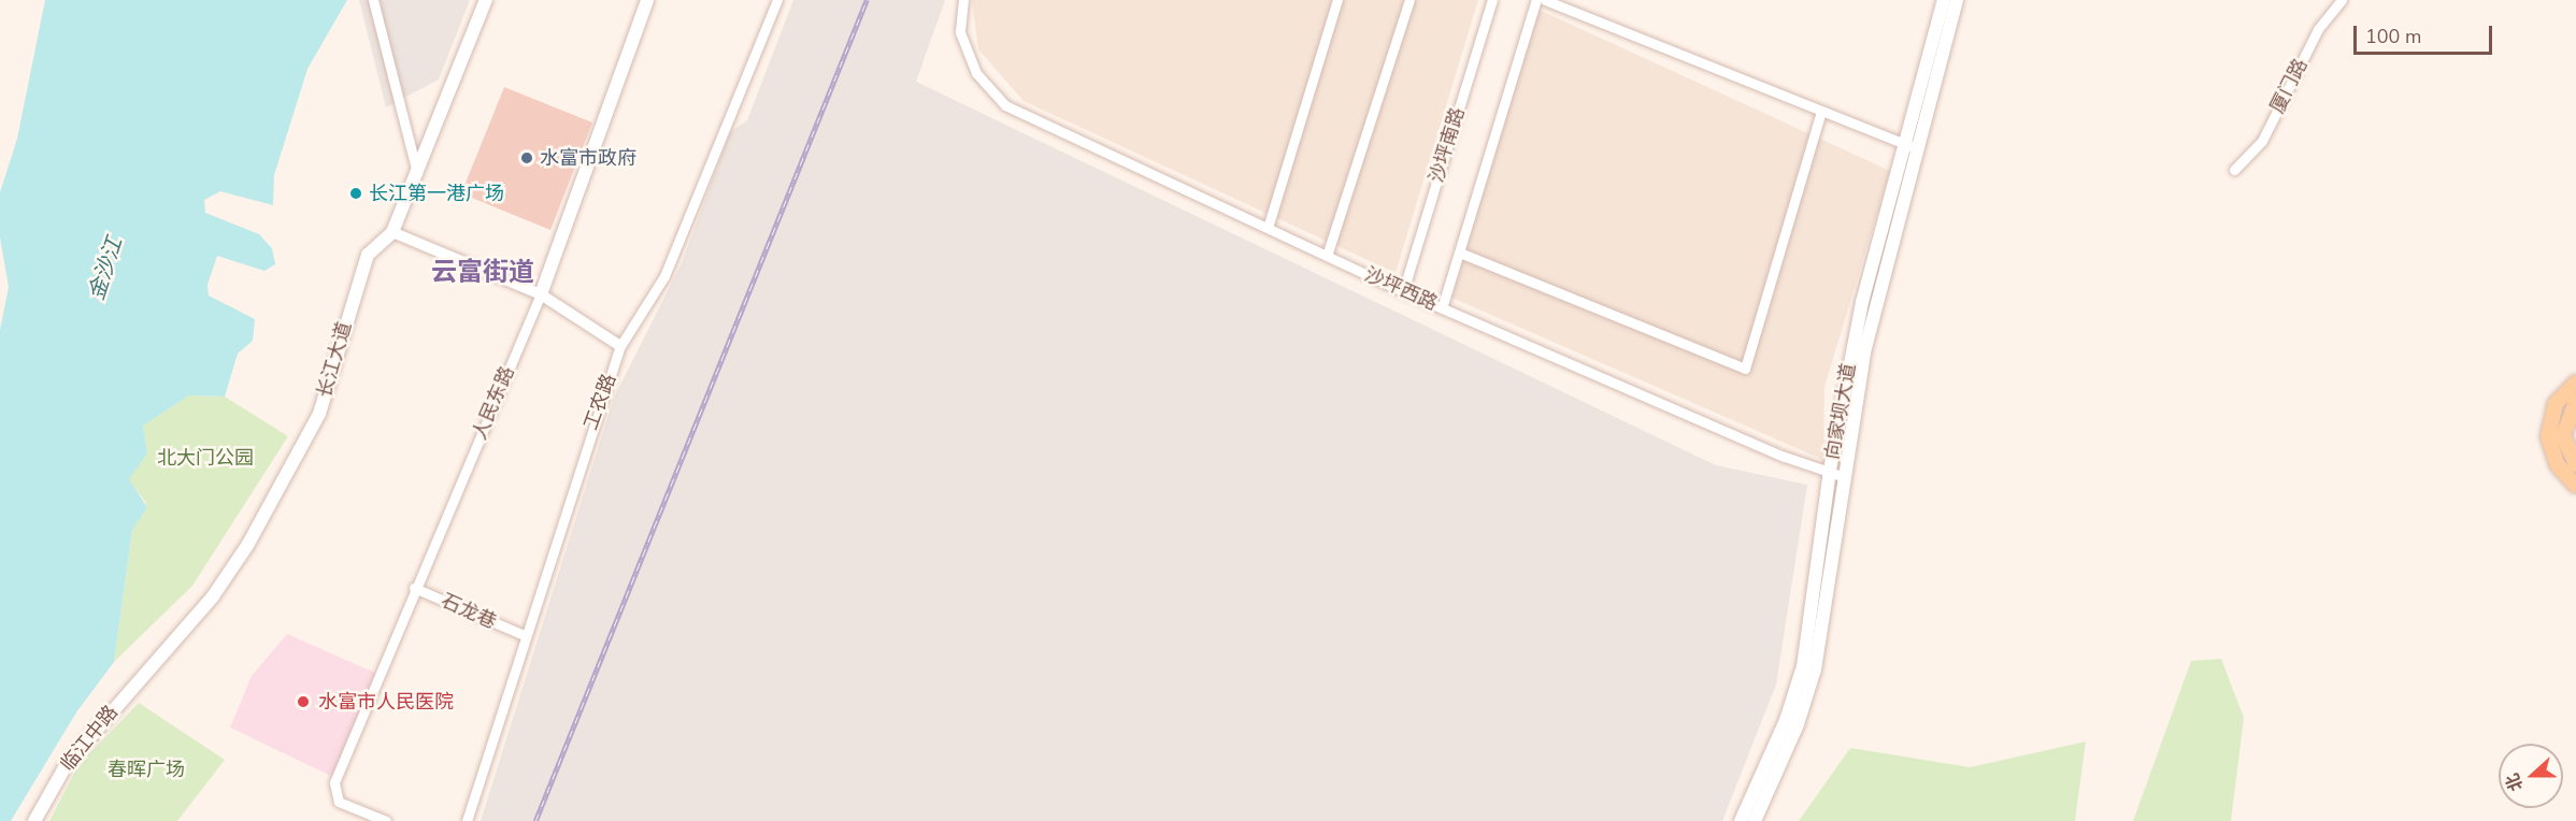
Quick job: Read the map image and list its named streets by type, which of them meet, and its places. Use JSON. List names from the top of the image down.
{
  "streets": {
    "main road": [
      "长江大道",
      "人民东路",
      "向家坝大道",
      "临江中路"
    ],
    "street": [
      "厦门路",
      "沙坪南路",
      "沙坪西路",
      "工农路",
      "石龙巷"
    ]
  },
  "crossings": [
    ["沙坪南路", "沙坪西路"],
    ["沙坪西路", "向家坝大道"],
    ["长江大道", "临江中路"],
    ["工农路", "石龙巷"],
    ["人民东路", "石龙巷"]
  ],
  "districts": ["云富街道"],
  "water": ["金沙江"],
  "parks": ["北大门公园", "春晖广场"],
  "places": ["水富市政府", "长江第一港广场", "水富市人民医院"],
  "scale_bar": "100 m",
  "north": "left"
}
